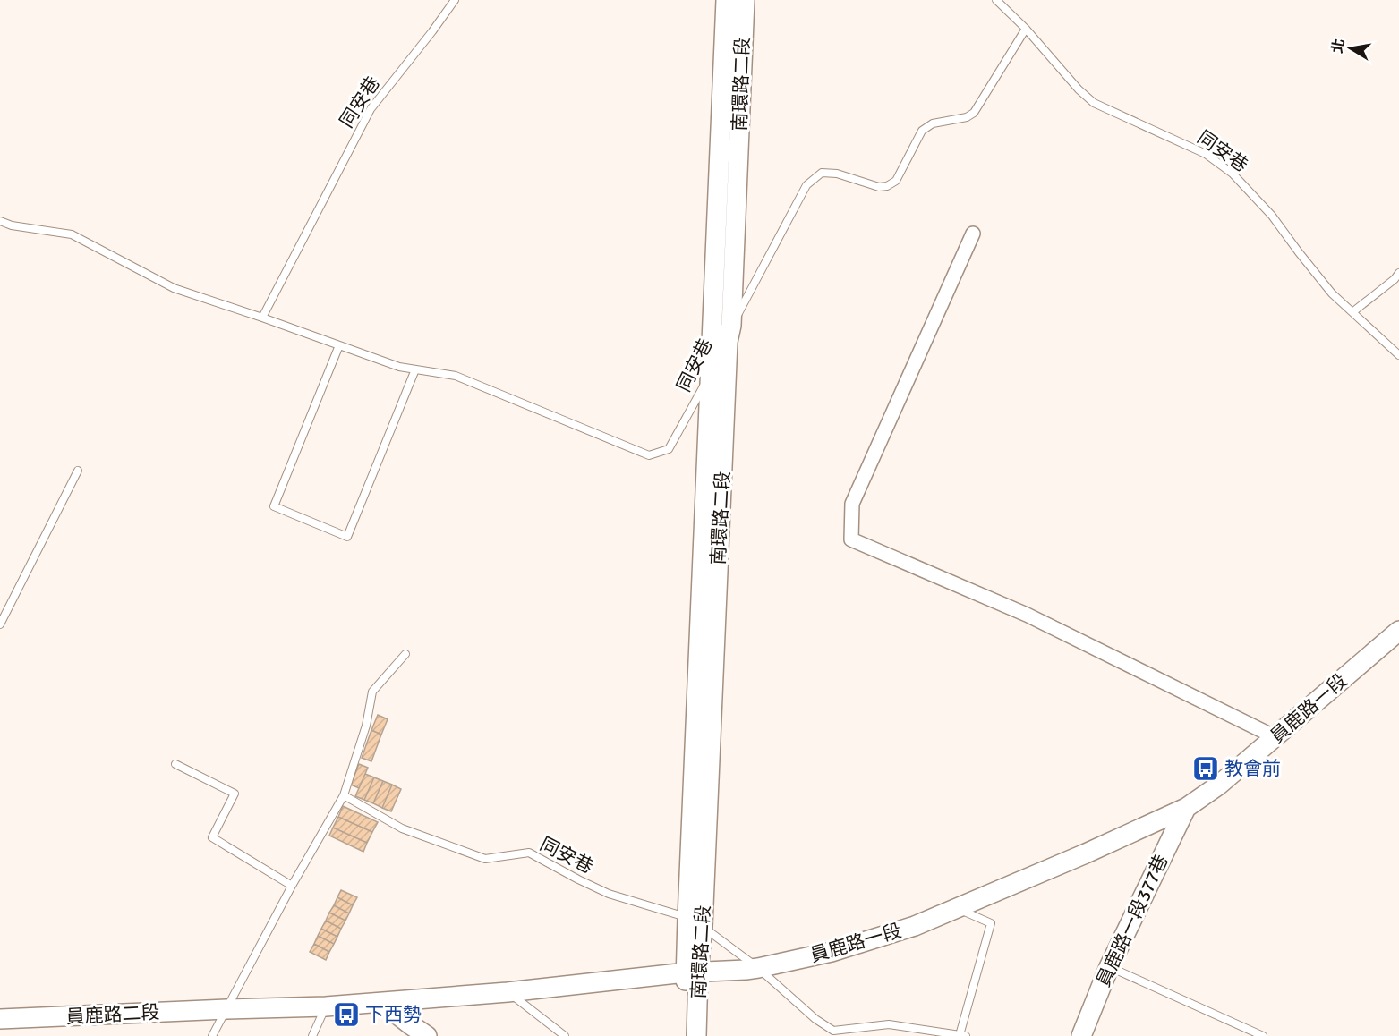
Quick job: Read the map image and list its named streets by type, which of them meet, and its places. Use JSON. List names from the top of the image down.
{
  "streets": {
    "street": [
      "南環路二段",
      "員鹿路一段",
      "員鹿路一段377巷",
      "員鹿路二段"
    ],
    "lane": ["同安巷"]
  },
  "crossings": [
    ["南環路二段", "同安巷"],
    ["南環路二段", "員鹿路一段"],
    ["同安巷", "員鹿路一段"],
    ["員鹿路一段", "員鹿路一段377巷"],
    ["員鹿路一段", "員鹿路二段"]
  ],
  "places": {
    "bus stop": ["教會前", "下西勢"]
  },
  "north": "left"
}
